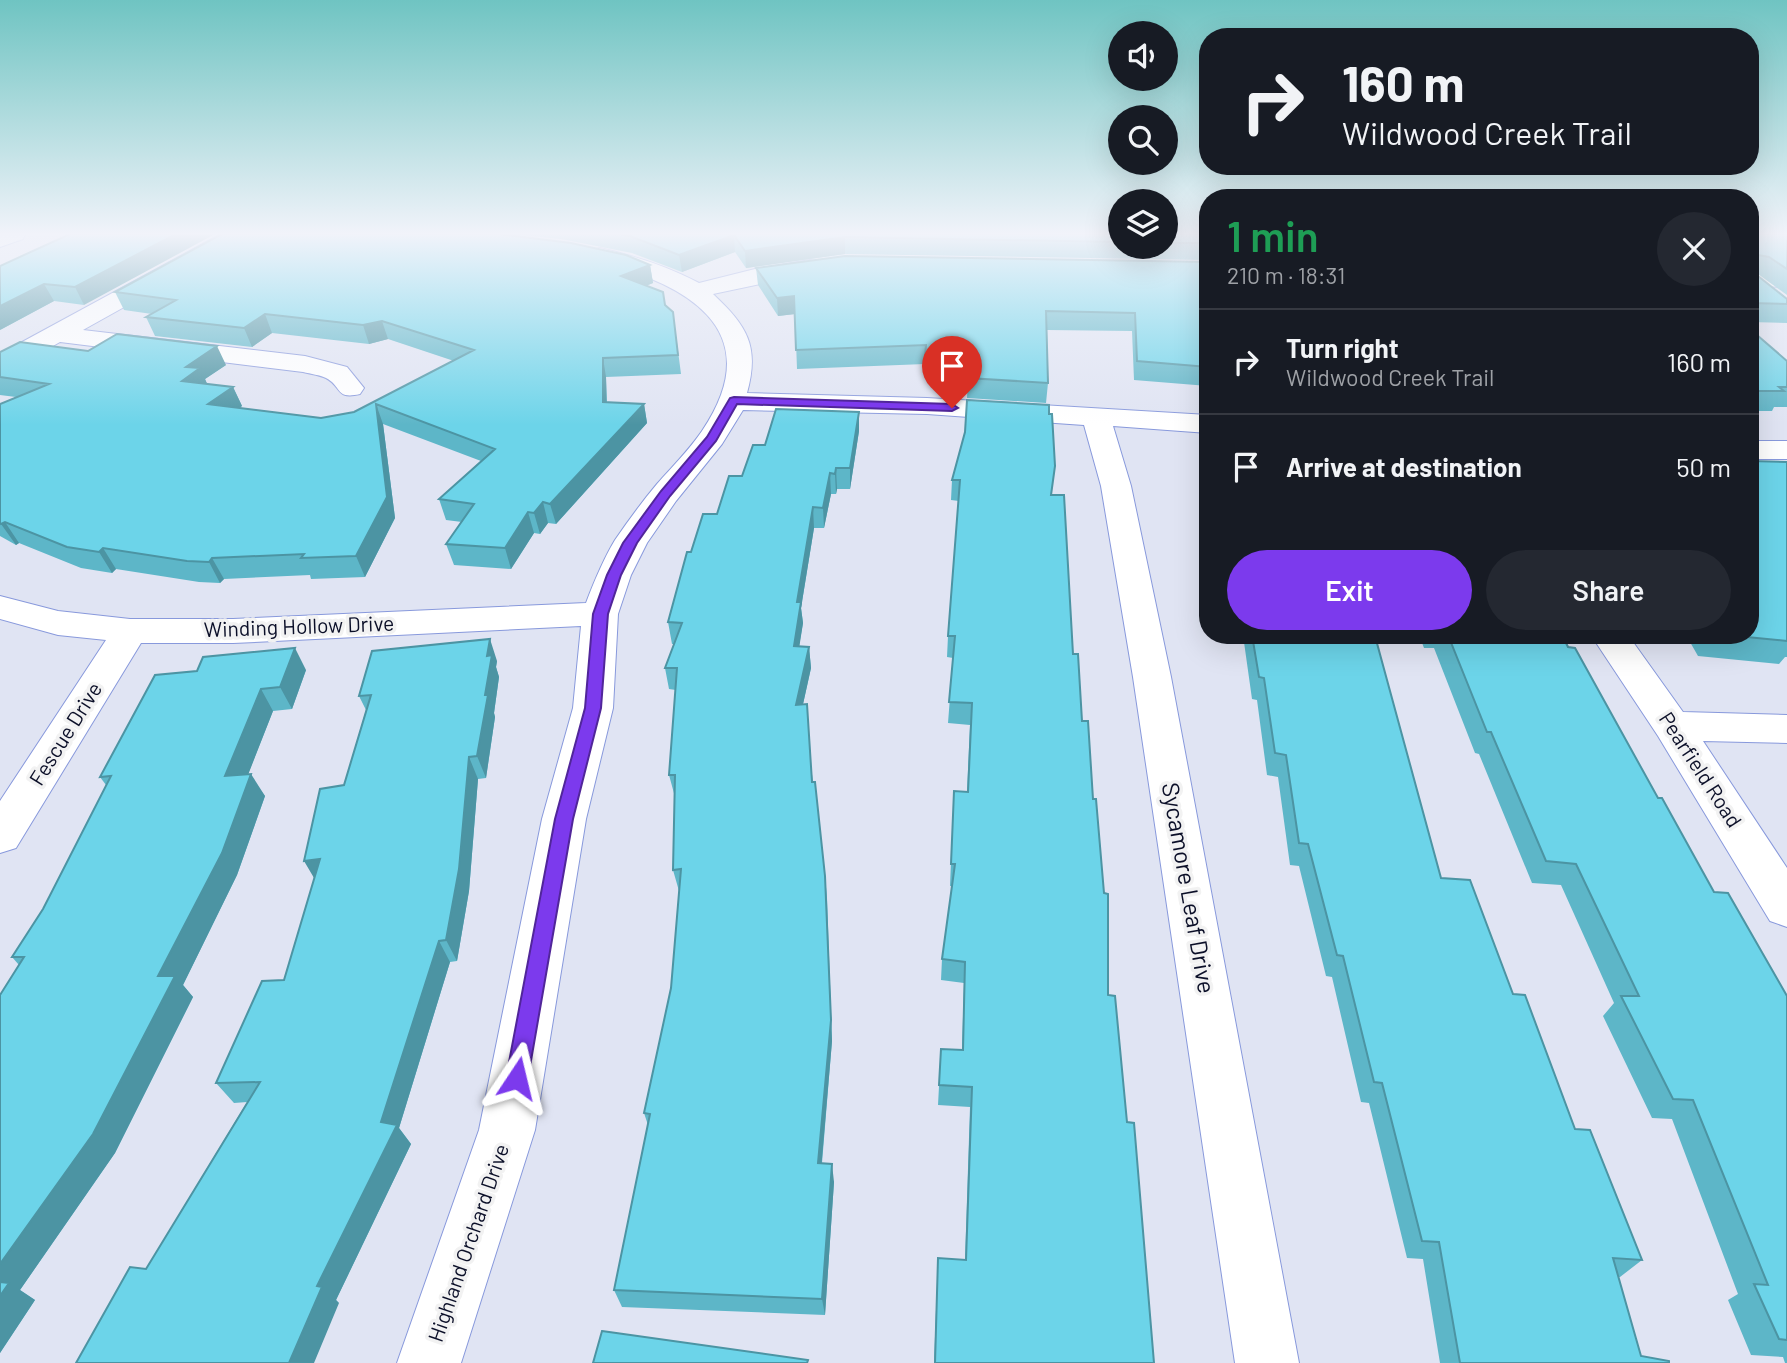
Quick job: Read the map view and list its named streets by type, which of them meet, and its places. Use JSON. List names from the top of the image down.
{
  "streets": {
    "street": [
      "Winding Hollow Drive",
      "Fescue Drive",
      "Pearfield Road",
      "Sycamore Leaf Drive",
      "Highland Orchard Drive"
    ]
  },
  "crossings": [
    ["Winding Hollow Drive", "Fescue Drive"],
    ["Winding Hollow Drive", "Highland Orchard Drive"]
  ],
  "page": {
    "turn": ["160 m", "Wildwood Creek Trail"],
    "heading": ["1 min", "210 m · 18:31"],
    "list": [
      {
        "name": "Turn right",
        "note": "Wildwood Creek Trail",
        "value": "160 m"
      },
      {
        "name": "Arrive at destination",
        "value": "50 m"
      }
    ],
    "buttons": ["Exit", "Share"]
  }
}
